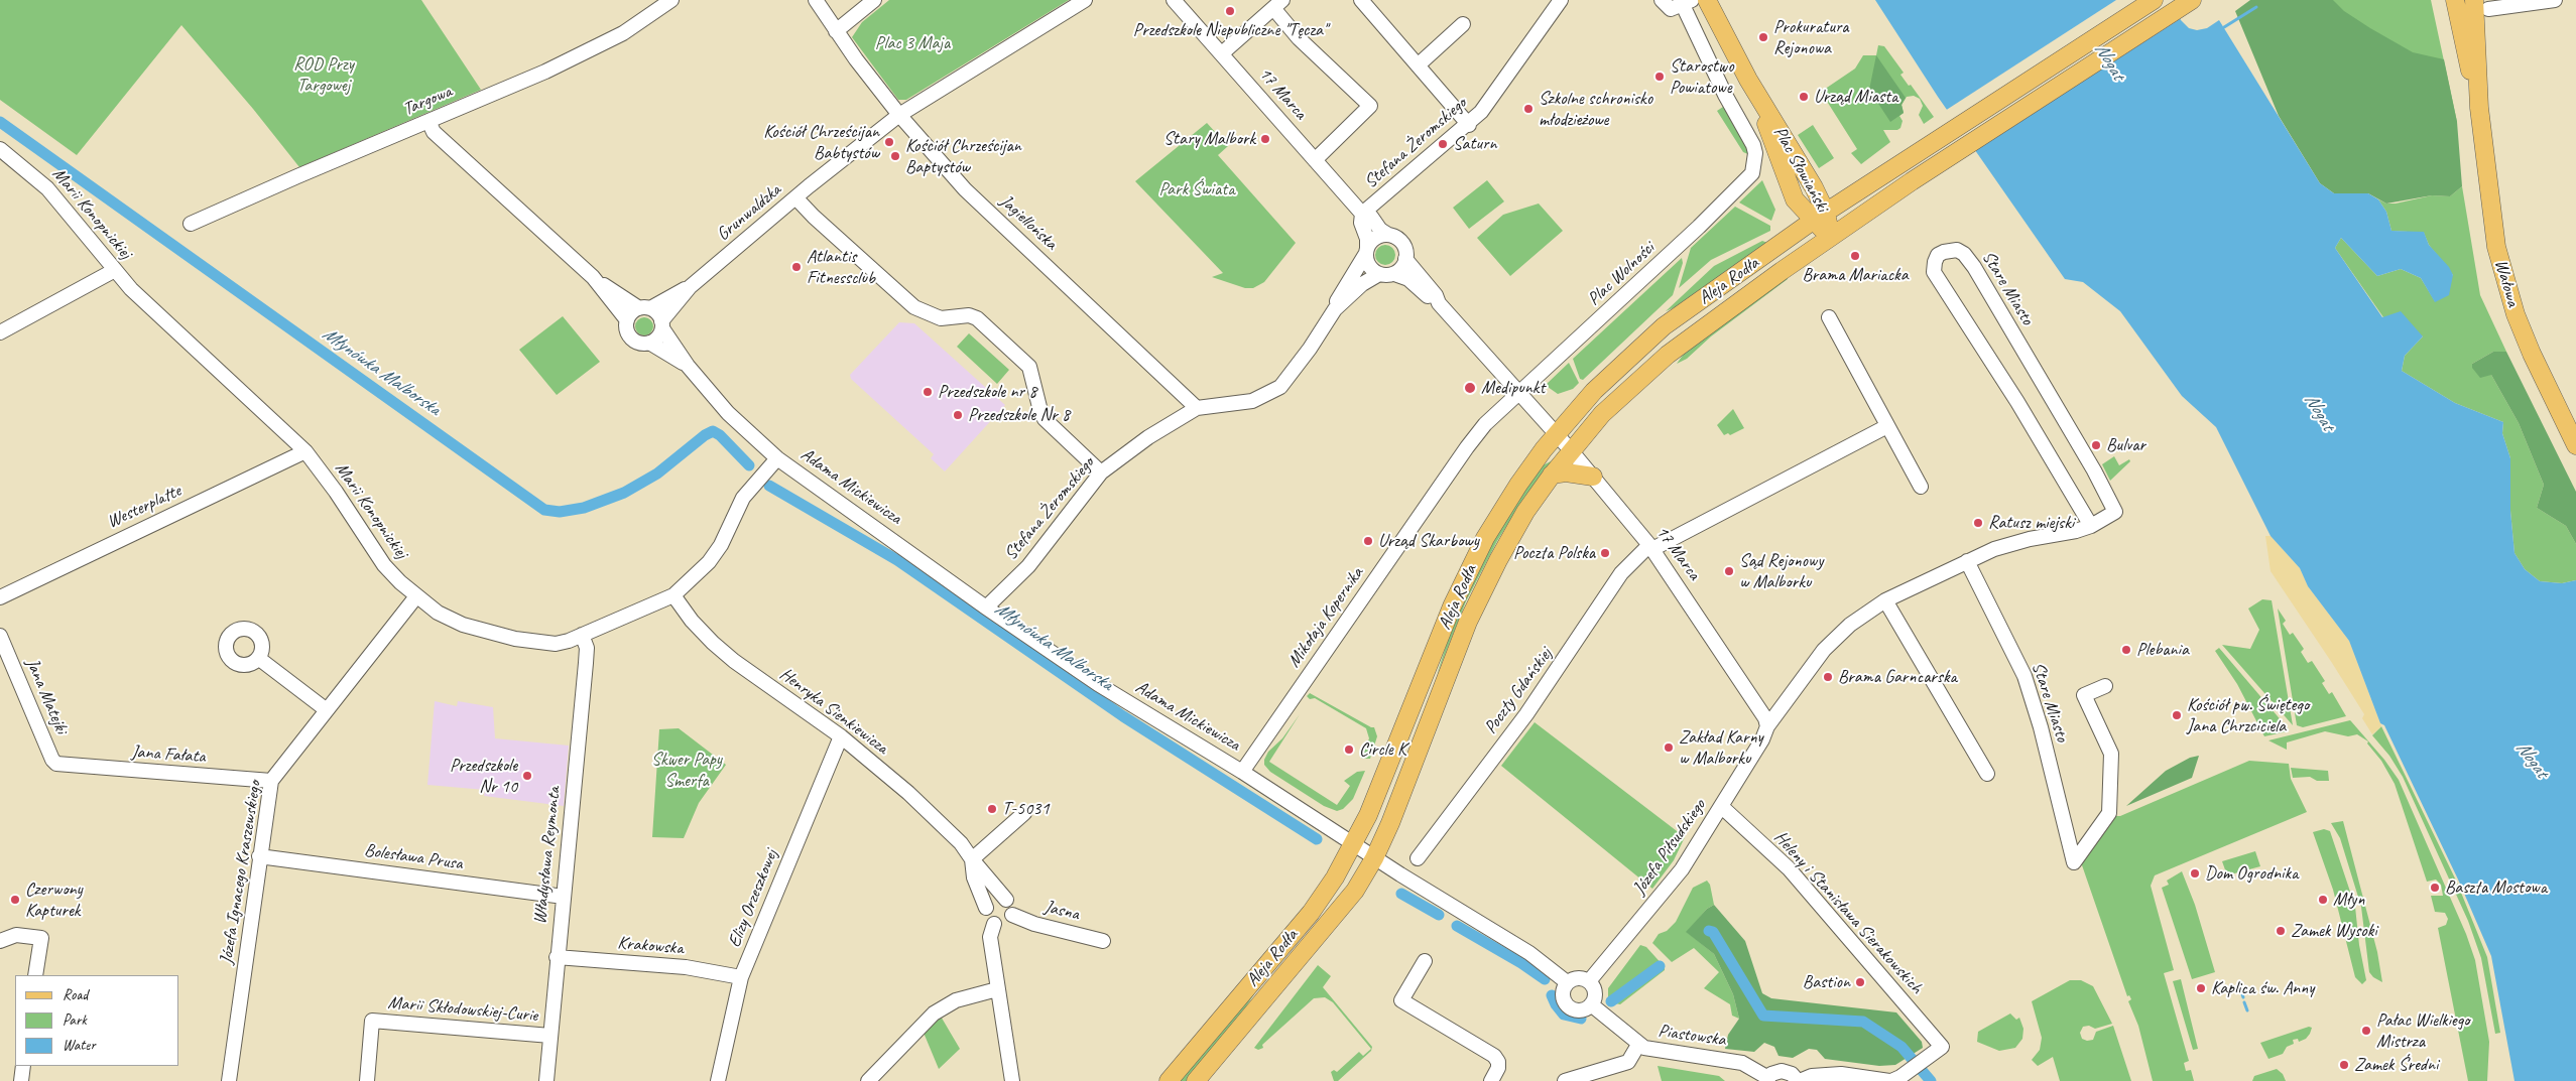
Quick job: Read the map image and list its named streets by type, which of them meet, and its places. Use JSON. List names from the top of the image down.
{
  "streets": {
    "main road": ["Plac Słowiański", "Aleja Rodła", "Wałowa"],
    "street": [
      "17 Marca",
      "Targowa",
      "Stefana Żeromskiego",
      "Grunwaldzka",
      "Marii Konopnickiej",
      "Jagiellońska",
      "Plac Wolności",
      "Stare Miasto",
      "Adama Mickiewicza",
      "Westerplatte",
      "Mikołaja Kopernika",
      "Poczty Gdańskiej",
      "Jana Matejki",
      "Henryka Sienkiewicza",
      "Jana Fałata",
      "Józefa Piłsudskiego",
      "Władysława Reymonta",
      "Bolesława Prusa",
      "Józefa Ignacego Kraszewskiego",
      "Elizy Orzeszkowej",
      "Jasna",
      "Heleny i Stanisława Sierakowskich",
      "Krakowska",
      "Marii Skłodowskiej-Curie",
      "Piastowska"
    ]
  },
  "crossings": [
    ["17 Marca", "Stefana Żeromskiego"],
    ["17 Marca", "Plac Wolności"],
    ["17 Marca", "Aleja Rodła"],
    ["17 Marca", "Stare Miasto"],
    ["17 Marca", "Mikołaja Kopernika"],
    ["17 Marca", "Poczty Gdańskiej"],
    ["17 Marca", "Józefa Piłsudskiego"],
    ["Stefana Żeromskiego", "Jagiellońska"],
    ["Stefana Żeromskiego", "Adama Mickiewicza"],
    ["Plac Słowiański", "Plac Wolności"],
    ["Plac Słowiański", "Aleja Rodła"],
    ["Grunwaldzka", "Jagiellońska"],
    ["Grunwaldzka", "Adama Mickiewicza"],
    ["Marii Konopnickiej", "Adama Mickiewicza"],
    ["Marii Konopnickiej", "Westerplatte"],
    ["Marii Konopnickiej", "Henryka Sienkiewicza"],
    ["Marii Konopnickiej", "Władysława Reymonta"],
    ["Marii Konopnickiej", "Józefa Ignacego Kraszewskiego"],
    ["Plac Wolności", "Mikołaja Kopernika"],
    ["Aleja Rodła", "Adama Mickiewicza"],
    ["Stare Miasto", "Józefa Piłsudskiego"],
    ["Adama Mickiewicza", "Mikołaja Kopernika"],
    ["Adama Mickiewicza", "Józefa Piłsudskiego"],
    ["Adama Mickiewicza", "Piastowska"],
    ["Jana Matejki", "Jana Fałata"],
    ["Henryka Sienkiewicza", "Elizy Orzeszkowej"],
    ["Henryka Sienkiewicza", "Jasna"],
    ["Jana Fałata", "Józefa Ignacego Kraszewskiego"],
    ["Józefa Piłsudskiego", "Heleny i Stanisława Sierakowskich"],
    ["Józefa Piłsudskiego", "Piastowska"],
    ["Władysława Reymonta", "Bolesława Prusa"],
    ["Władysława Reymonta", "Krakowska"],
    ["Władysława Reymonta", "Marii Skłodowskiej-Curie"],
    ["Bolesława Prusa", "Józefa Ignacego Kraszewskiego"],
    ["Elizy Orzeszkowej", "Krakowska"]
  ],
  "water": ["Nogat", "Młynówka Malborska"],
  "parks": [
    "Plac 3 Maja",
    "ROD Przy Targowej",
    "Park Świata",
    "Skwer Papy Smerfa"
  ],
  "places": [
    "Przedszkole Niepubliczne \"Tęcza\"",
    "Prokuratura Rejonowa",
    "Starostwo Powiatowe",
    "Urząd Miasta",
    "Szkolne schronisko młodzieżowe",
    "Stary Malbork",
    "Kościół Chrześcijan Babtystów",
    "Saturn",
    "Kościół Chrześcijan Baptystów",
    "Brama Mariacka",
    "Atlantis Fitnessclub",
    "Medipunkt",
    "Przedszkole nr 8",
    "Przedszkole Nr 8",
    "Bulvar",
    "Ratusz miejski",
    "Urząd Skarbowy",
    "Poczta Polska",
    "Sąd Rejonowy w Malborku",
    "Plebania",
    "Brama Garncarska",
    "Kościół pw. Świętego Jana Chrzciciela",
    "Zakład Karny w Malborku",
    "Circle K",
    "Przedszkole Nr 10",
    "T-5031",
    "Dom Ogrodnika",
    "Baszta Mostowa",
    "Czerwony Kapturek",
    "Młyn",
    "Zamek Wysoki",
    "Bastion",
    "Kaplica św. Anny",
    "Pałac Wielkiego Mistrza",
    "Zamek Średni"
  ],
  "legend": ["Road", "Park", "Water"]
}
